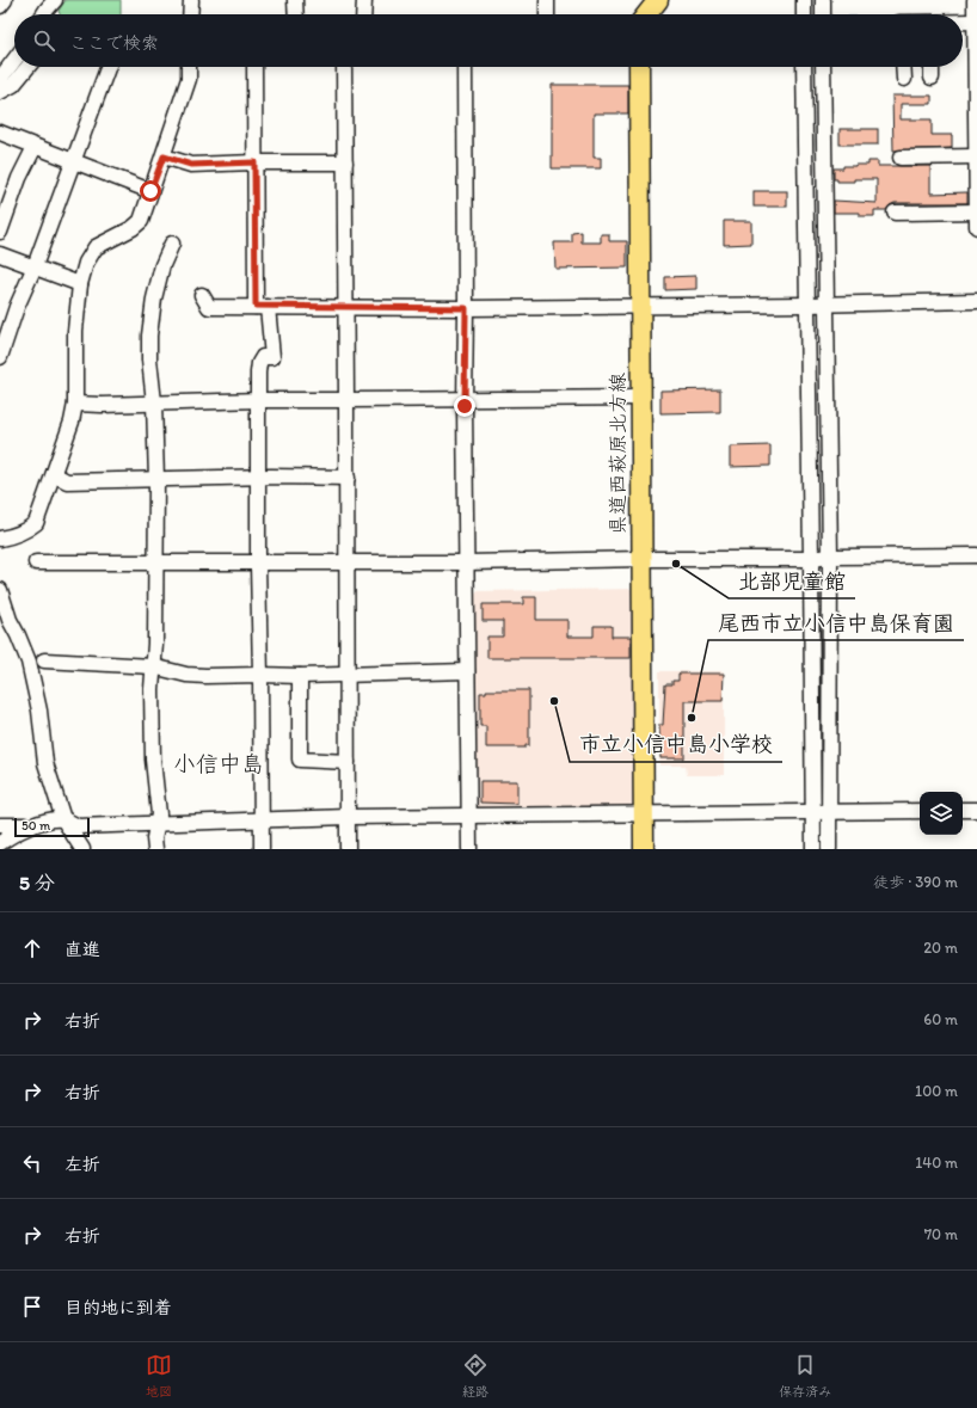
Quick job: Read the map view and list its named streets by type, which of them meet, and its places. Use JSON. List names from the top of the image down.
{
  "streets": {
    "main road": ["県道西萩原北方線"]
  },
  "districts": ["小信中島"],
  "places": ["北部児童館", "市立小信中島小学校", "尾西市立小信中島保育園"],
  "scale_bar": "50 m",
  "page": {
    "search": "ここで検索",
    "scale": "50 m",
    "heading": ["5 分", "徒歩 · 390 m"],
    "list": [
      ["直進", "20 m"],
      ["右折", "60 m"],
      ["右折", "100 m"],
      ["左折", "140 m"],
      ["右折", "70 m"],
      "目的地に到着"
    ],
    "nav": ["地図", "経路", "保存済み"]
  }
}
